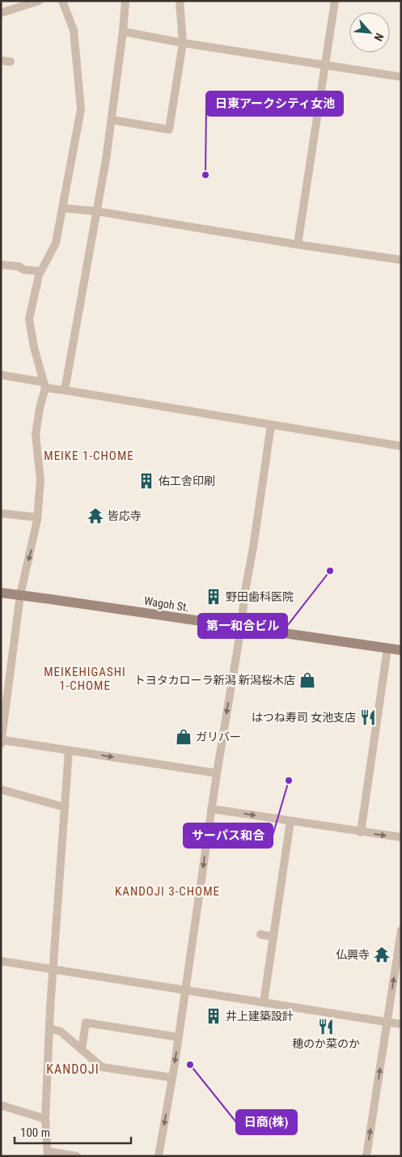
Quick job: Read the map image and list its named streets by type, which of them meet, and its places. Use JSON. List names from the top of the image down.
{
  "streets": {
    "main road": ["Wagoh St."]
  },
  "districts": [
    "MEIKE 1-CHOME",
    "MEIKEHIGASHI 1-CHOME",
    "KANDOJI 3-CHOME",
    "KANDOJI"
  ],
  "places": {
    "other": [
      "日東アークシティ女池",
      "第一和合ビル",
      "サーパス和合",
      "日商(株)"
    ],
    "building": ["佑工舎印刷", "野田歯科医院", "井上建築設計"],
    "temple": ["皆応寺", "仏興寺"],
    "shop": ["トヨタカローラ新潟 新潟桜木店", "ガリバー"],
    "restaurant": ["はつね寿司 女池支店", "穂のか菜のか"]
  },
  "scale_bar": "100 m",
  "north": "bottom right"
}
